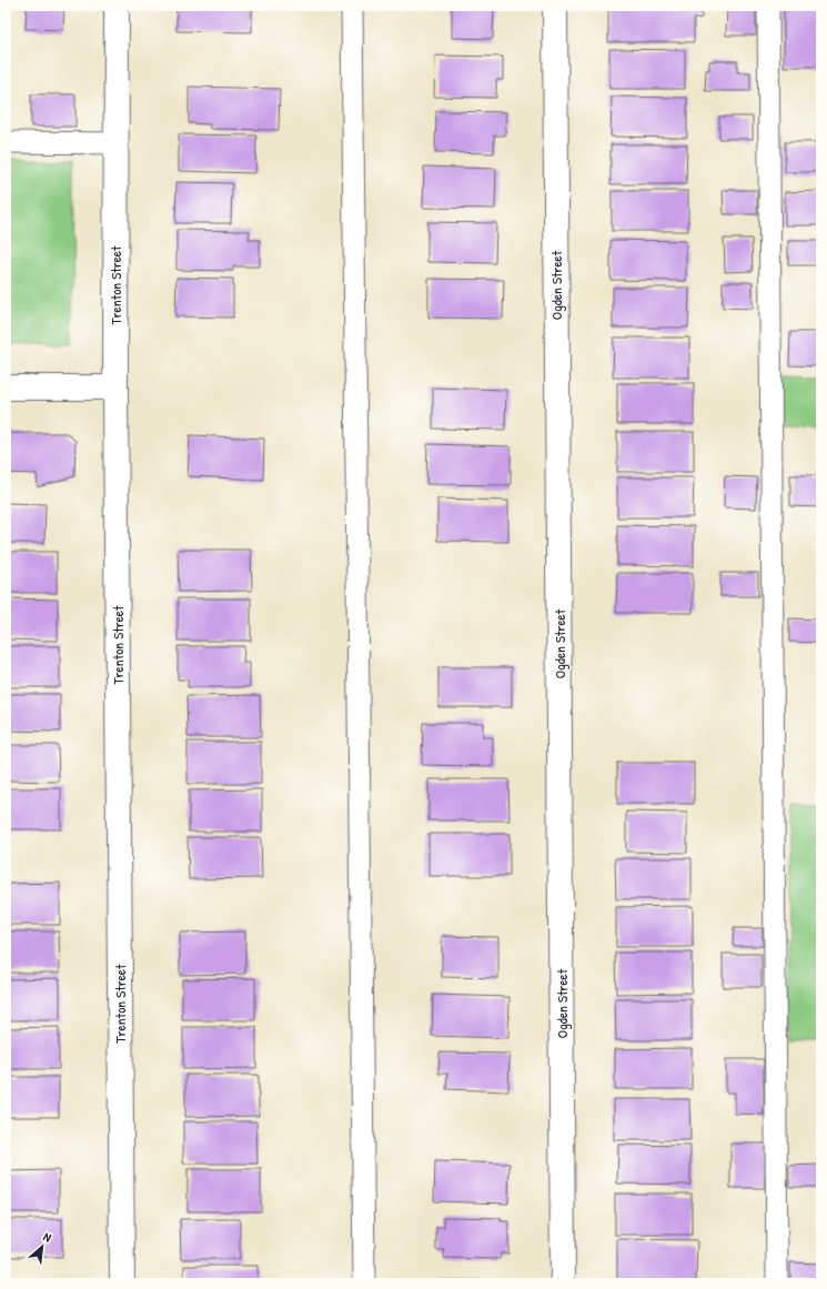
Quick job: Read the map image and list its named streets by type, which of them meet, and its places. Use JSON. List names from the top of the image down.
{
  "streets": {
    "street": ["Trenton Street", "Ogden Street"]
  },
  "north": "top right"
}
